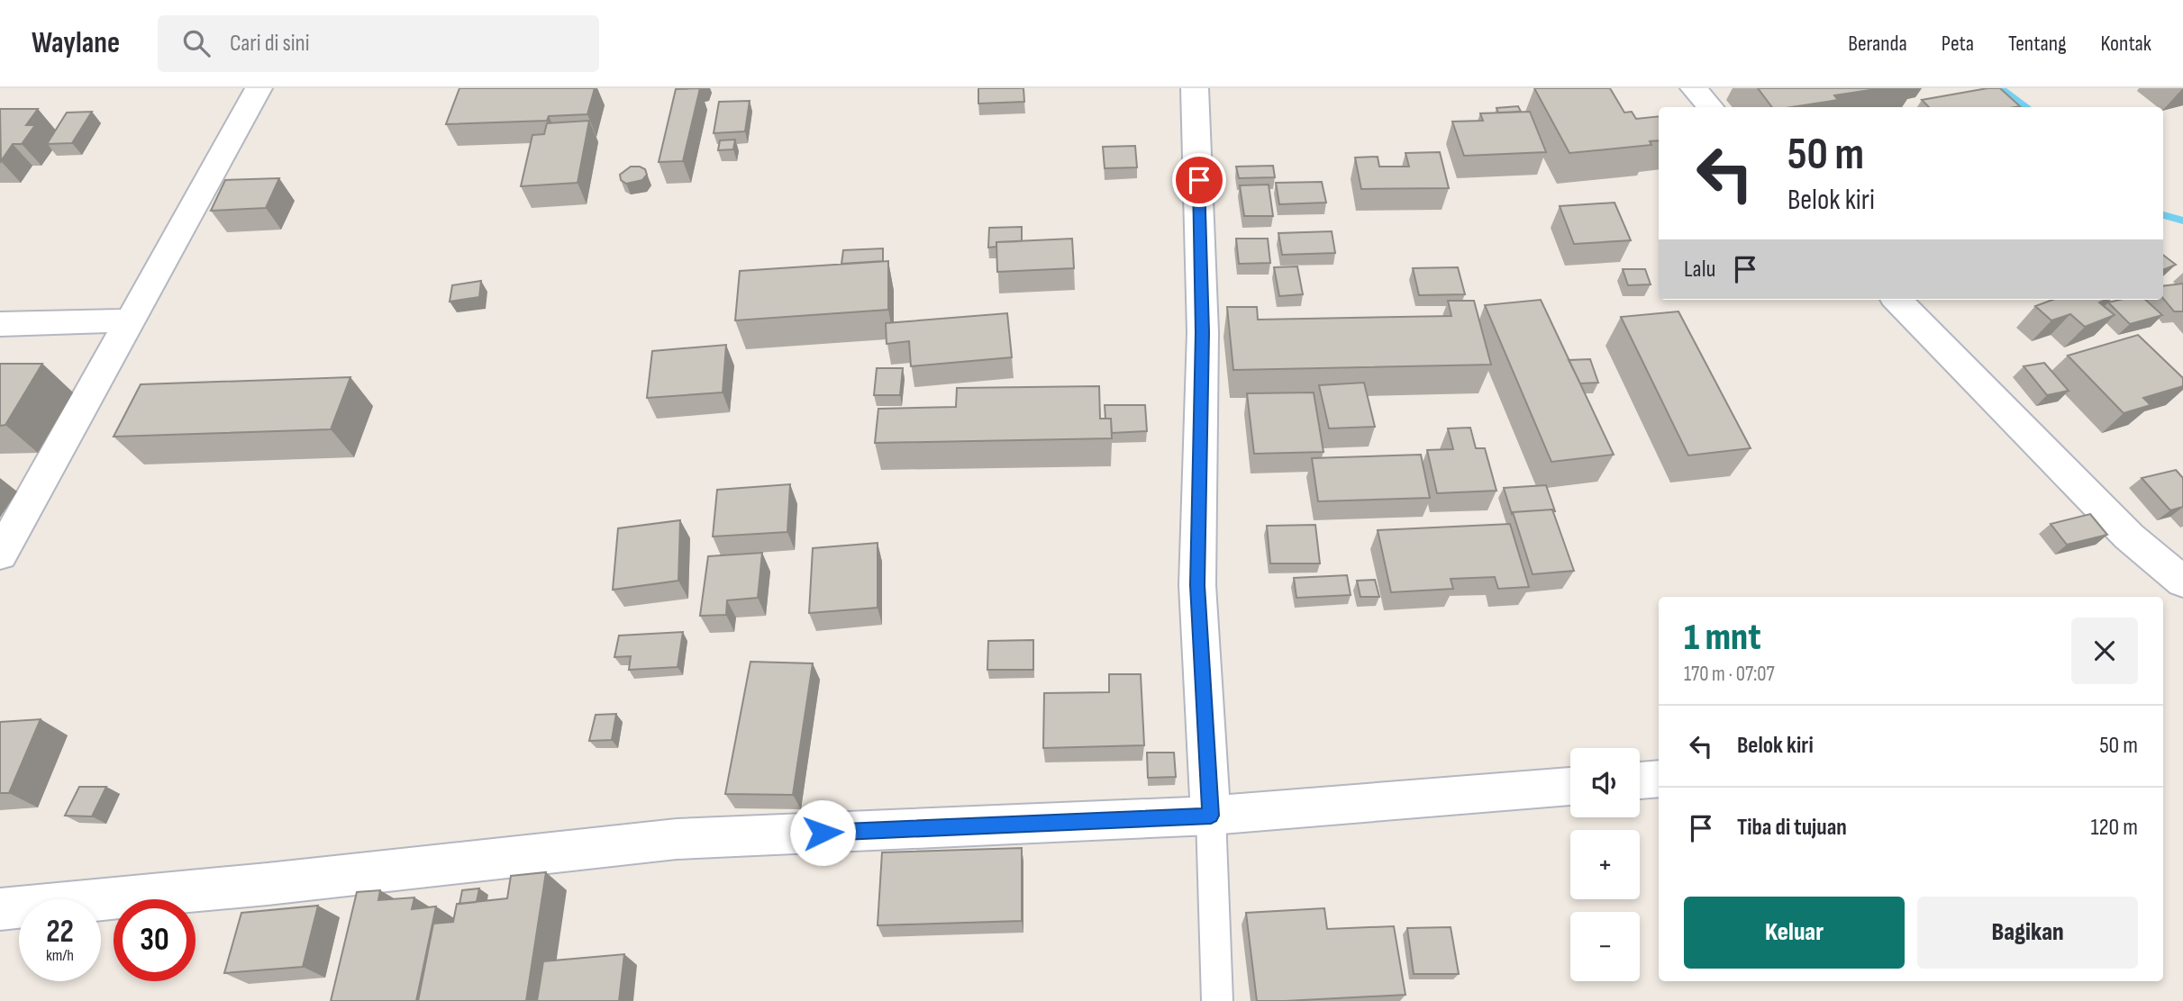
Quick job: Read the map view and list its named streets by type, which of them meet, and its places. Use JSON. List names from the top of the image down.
{
  "page": {
    "header": "Waylane",
    "search": "Cari di sini",
    "nav": [
      "Beranda",
      "Peta",
      "Tentang",
      "Kontak"
    ],
    "turn": ["50 m", "Belok kiri"],
    "then": "Lalu",
    "heading": ["1 mnt", "170 m · 07:07"],
    "list": [
      {
        "name": "Belok kiri",
        "value": "50 m"
      },
      {
        "name": "Tiba di tujuan",
        "value": "120 m"
      }
    ],
    "map_buttons": ["+", "−"],
    "buttons": ["Keluar", "Bagikan"],
    "speed": "22 km/h",
    "limit": "30"
  }
}
